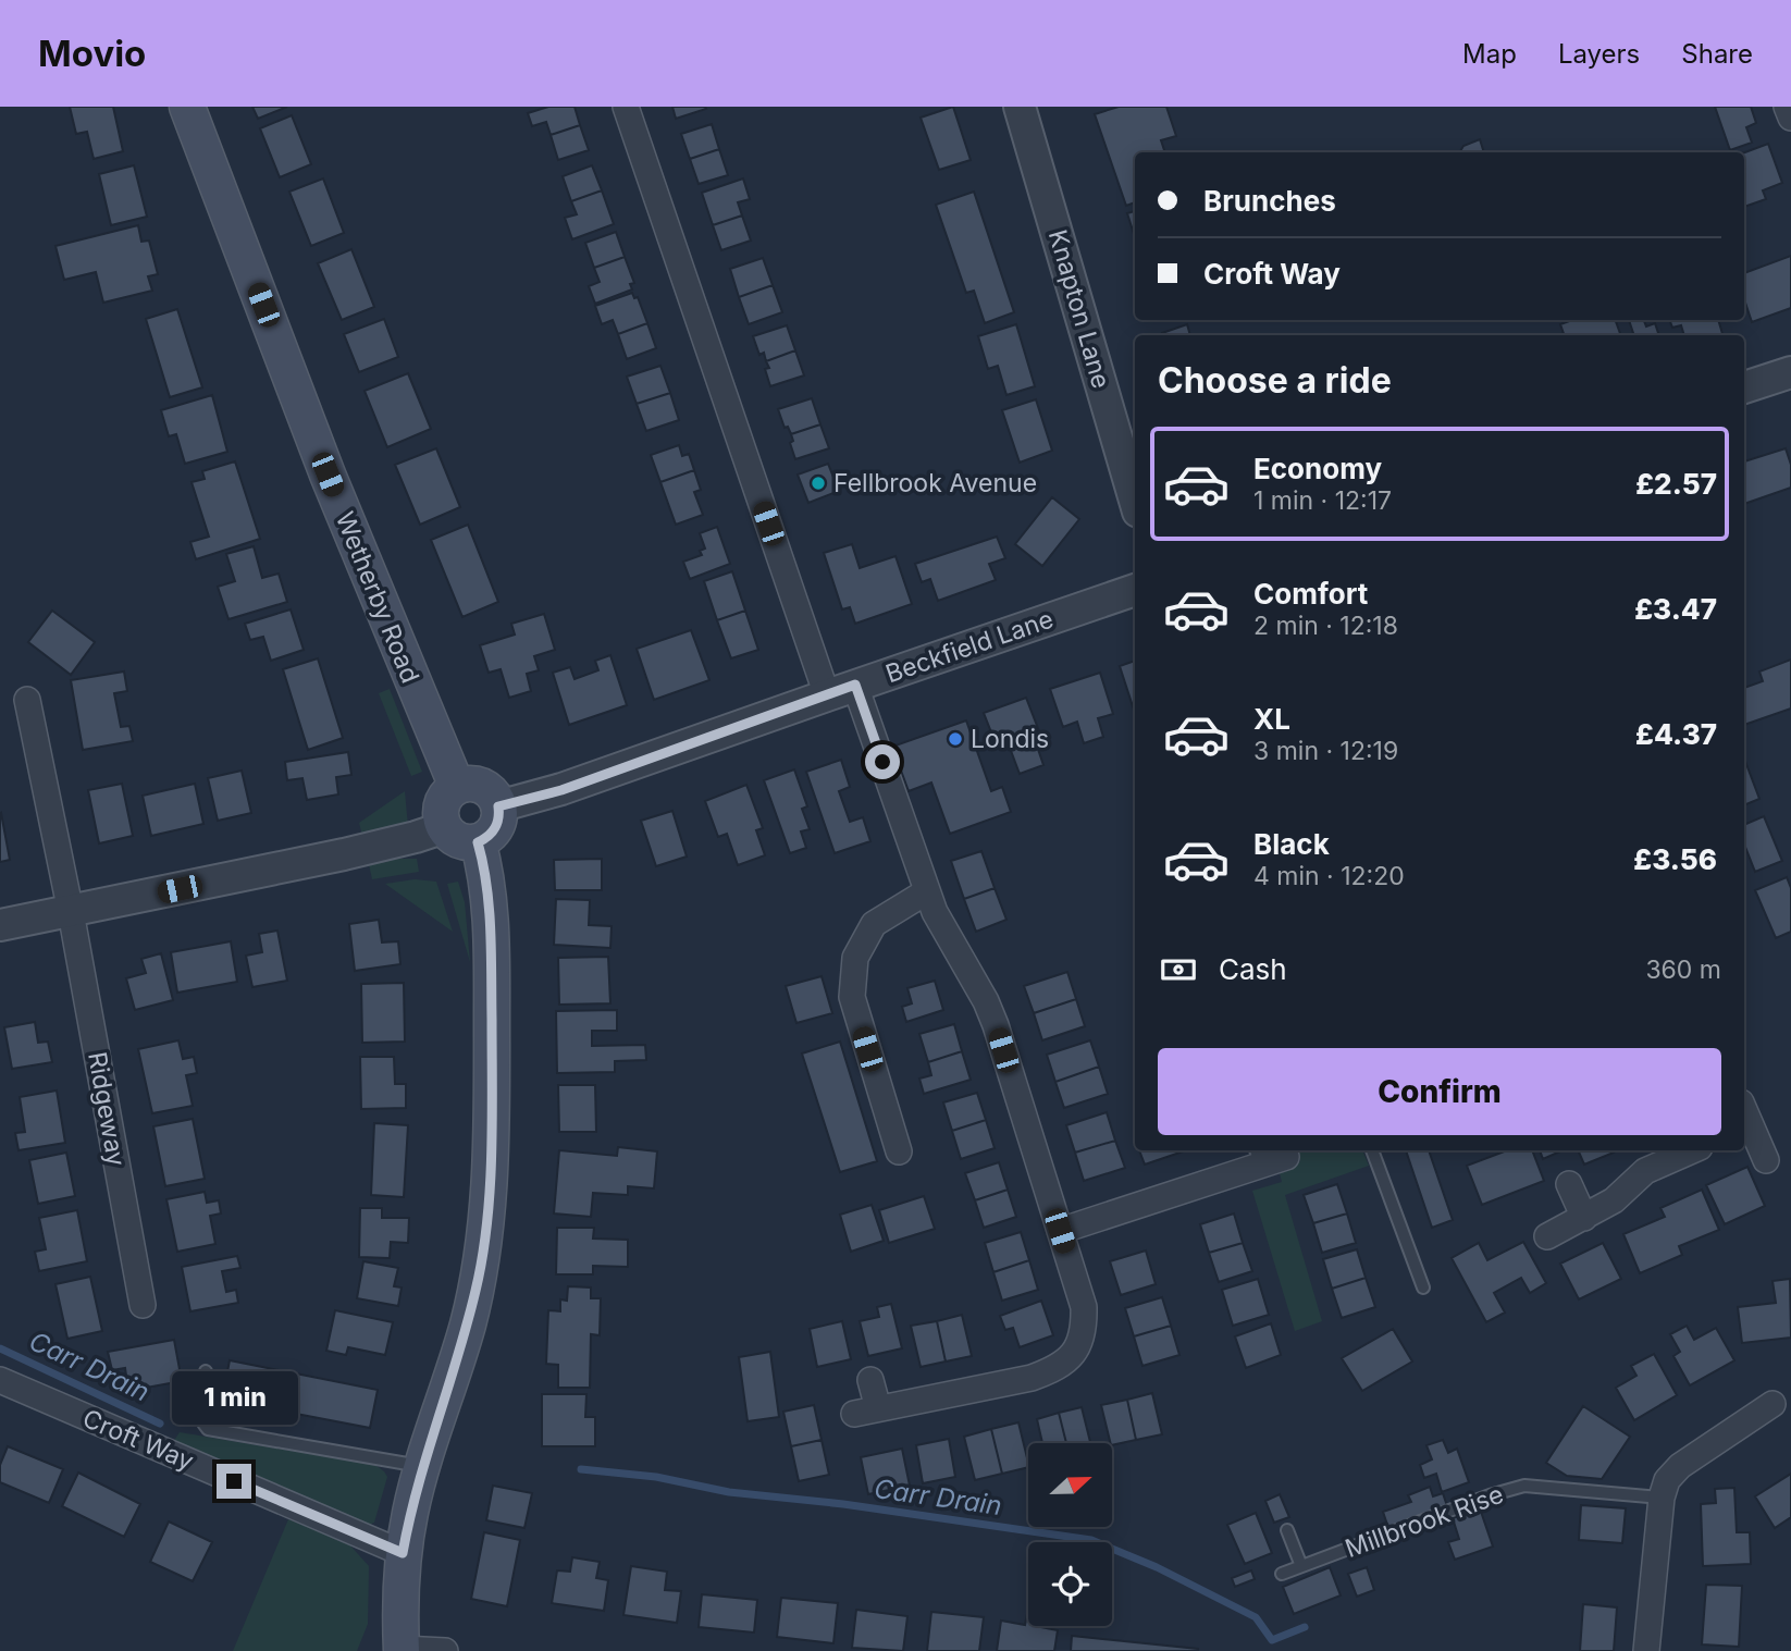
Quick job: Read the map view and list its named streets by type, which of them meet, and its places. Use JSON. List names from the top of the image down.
{
  "streets": {
    "main road": ["Wetherby Road"],
    "street": [
      "Knapton Lane",
      "Beckfield Lane",
      "Ridgeway",
      "Croft Way"
    ],
    "lane": ["Millbrook Rise"]
  },
  "crossings": [
    ["Wetherby Road", "Beckfield Lane"]
  ],
  "water": ["Carr Drain"],
  "places": ["Fellbrook Avenue", "Londis"],
  "north": "right",
  "page": {
    "header": "Movio",
    "nav": ["Map", "Layers", "Share"],
    "banner": ["Brunches", "Croft Way"],
    "heading": "Choose a ride",
    "list": [
      {
        "name": "Economy",
        "note": "1 min · 12:17",
        "value": "£2.57"
      },
      {
        "name": "Comfort",
        "note": "2 min · 12:18",
        "value": "£3.47"
      },
      {
        "name": "XL",
        "note": "3 min · 12:19",
        "value": "£4.37"
      },
      {
        "name": "Black",
        "note": "4 min · 12:20",
        "value": "£3.56"
      }
    ],
    "pay": ["Cash", "360 m"],
    "buttons": "Confirm",
    "bubble": "1 min"
  }
}
